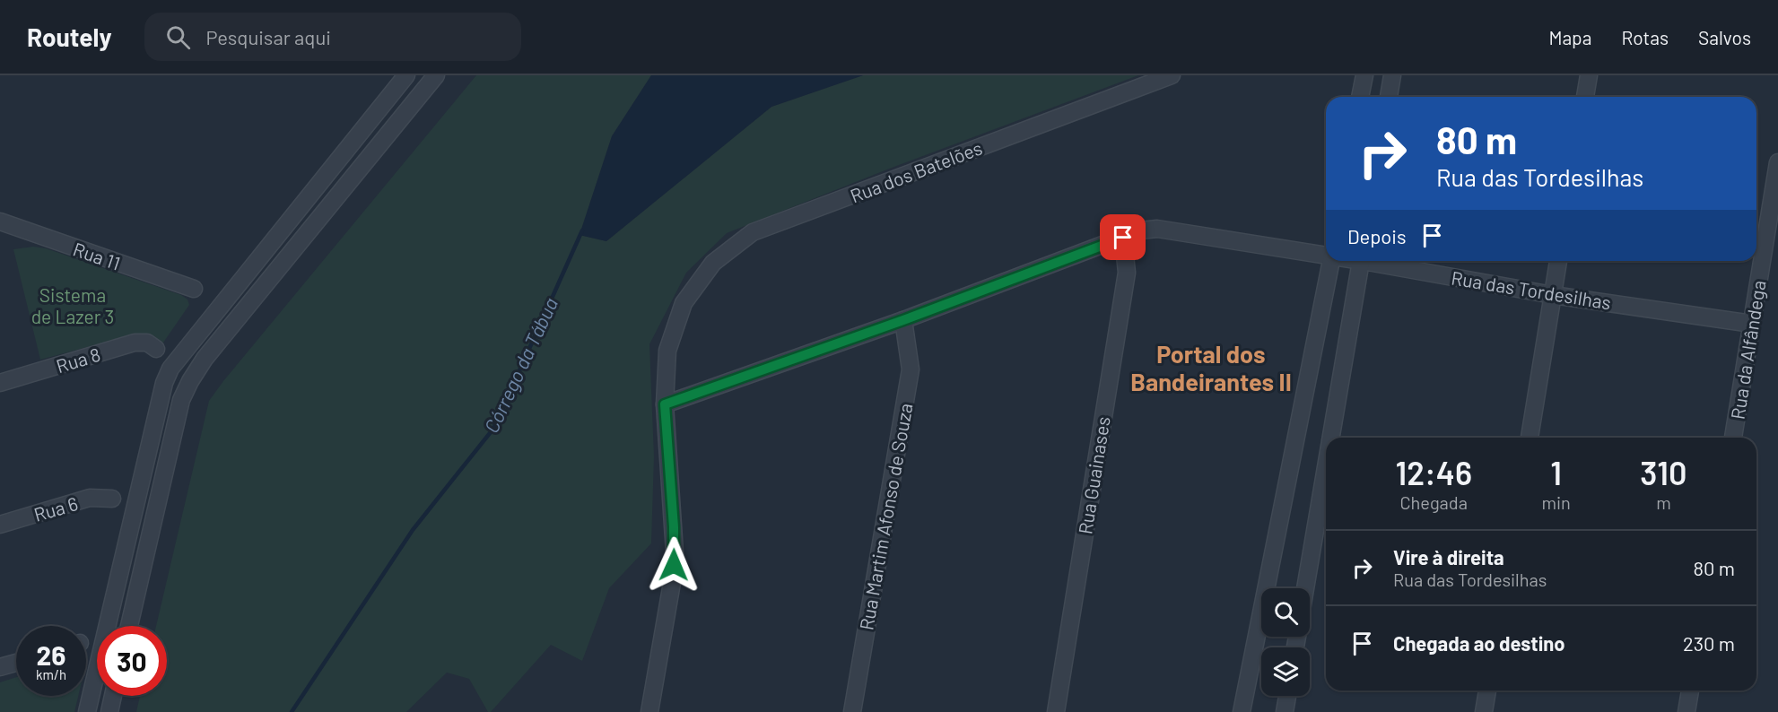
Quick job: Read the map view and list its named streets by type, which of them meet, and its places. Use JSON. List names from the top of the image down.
{
  "streets": {
    "street": [
      "Rua dos Batelões",
      "Rua 11",
      "Rua das Tordesilhas",
      "Rua da Alfândega",
      "Rua 8",
      "Rua Guainases",
      "Rua 6",
      "Rua Martim Afonso de Souza"
    ]
  },
  "crossings": [
    ["Rua dos Batelões", "Rua das Tordesilhas"],
    ["Rua das Tordesilhas", "Rua da Alfândega"],
    ["Rua das Tordesilhas", "Rua Guainases"],
    ["Rua das Tordesilhas", "Rua Martim Afonso de Souza"]
  ],
  "districts": ["Portal dos Bandeirantes II"],
  "water": ["Córrego da Tábua"],
  "parks": ["Sistema de Lazer 3"],
  "page": {
    "header": "Routely",
    "search": "Pesquisar aqui",
    "nav": ["Mapa", "Rotas", "Salvos"],
    "turn": ["80 m", "Rua das Tordesilhas"],
    "then": "Depois",
    "eta": [
      "12:46",
      "Chegada",
      "1",
      "min",
      "310",
      "m"
    ],
    "list": [
      {
        "name": "Vire à direita",
        "note": "Rua das Tordesilhas",
        "value": "80 m"
      },
      {
        "name": "Chegada ao destino",
        "value": "230 m"
      }
    ],
    "speed": "26 km/h",
    "limit": "30"
  }
}
